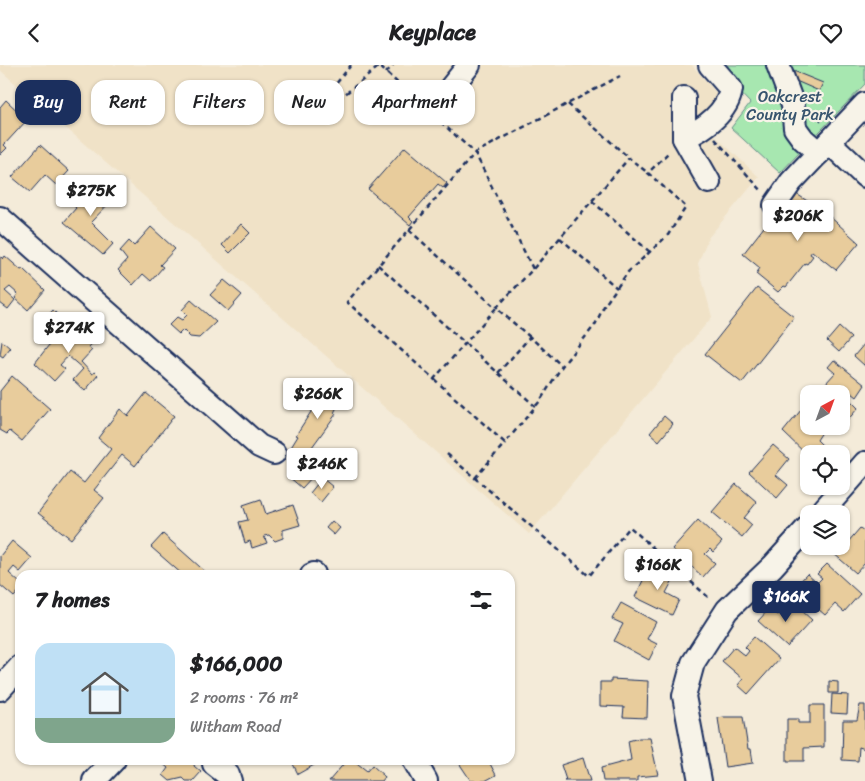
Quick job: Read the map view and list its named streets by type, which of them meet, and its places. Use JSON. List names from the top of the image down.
{
  "parks": ["Oakcrest County Park"],
  "north": "top right",
  "page": {
    "header": "Keyplace",
    "chip": [
      "Buy",
      "Rent",
      "Filters",
      "New",
      "Apartment"
    ],
    "price": [
      "$275K",
      "$206K",
      "$274K",
      "$266K",
      "$246K",
      "$166K",
      "$166K"
    ],
    "heading": "7 homes",
    "list": [
      {
        "name": "$166,000",
        "note": "2 rooms · 76 m² · Witham Road"
      }
    ]
  }
}
